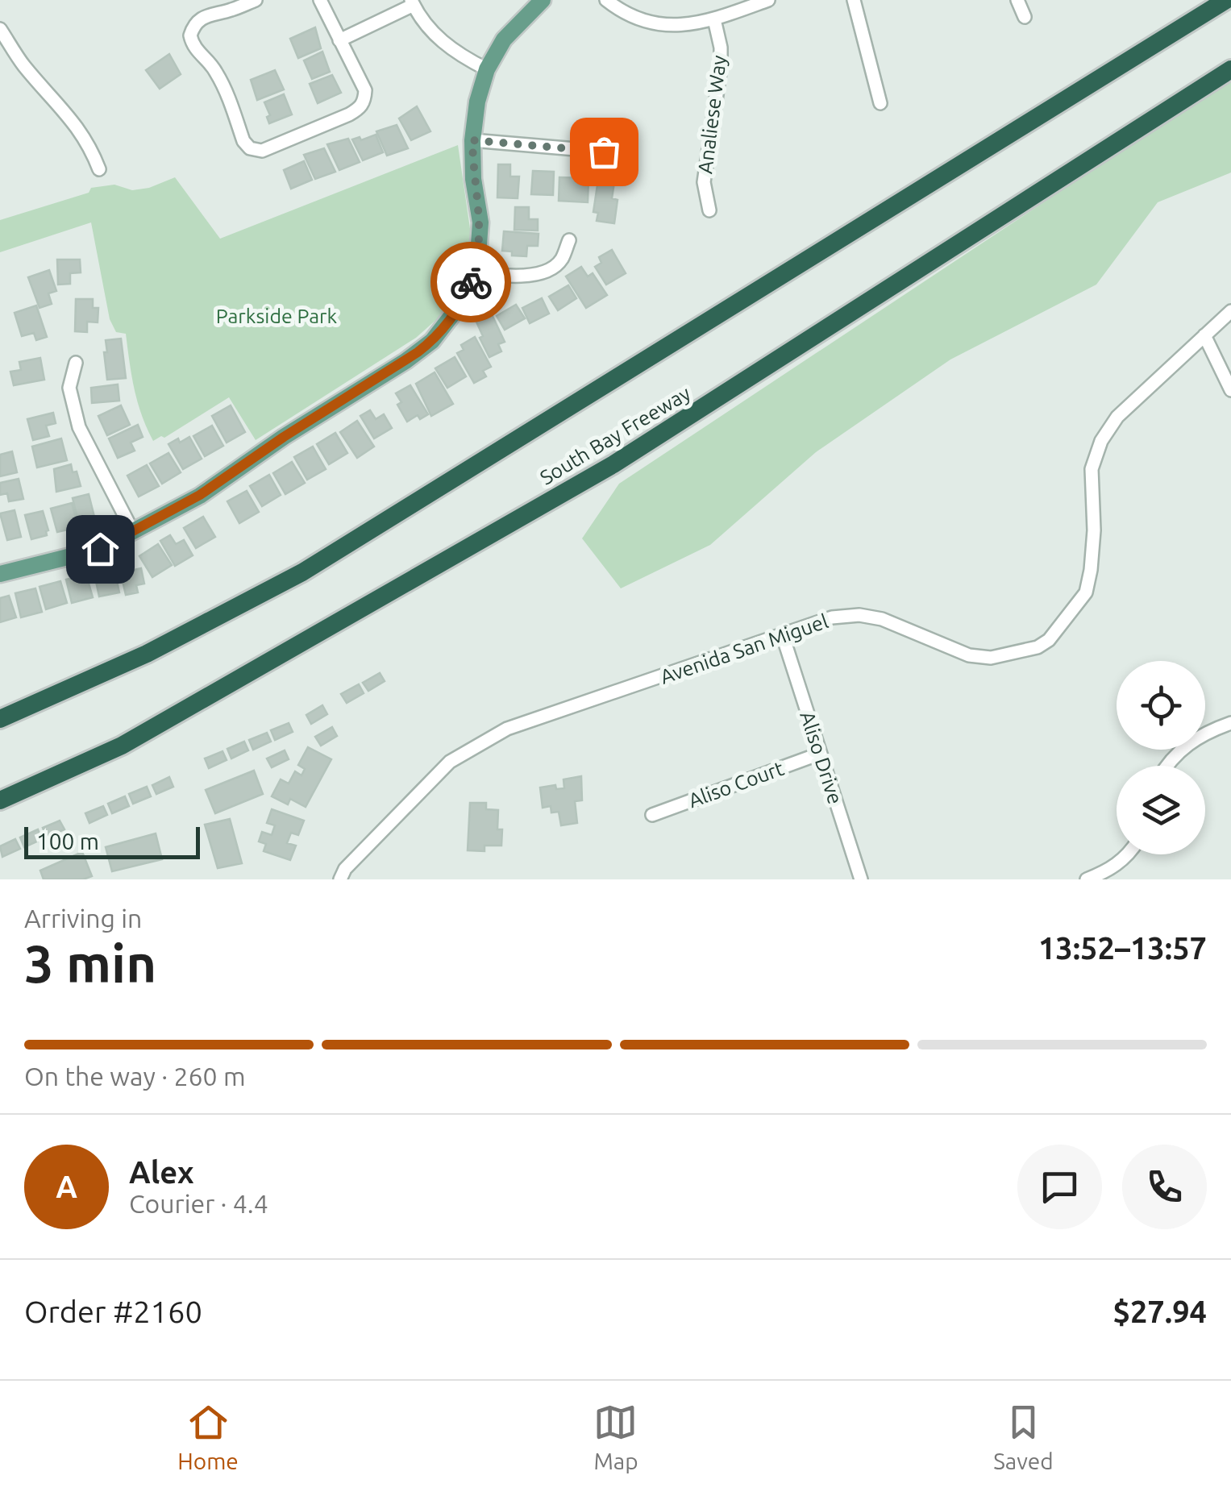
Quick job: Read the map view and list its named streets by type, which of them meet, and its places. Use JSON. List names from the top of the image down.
{
  "streets": {
    "highway": ["South Bay Freeway"],
    "street": [
      "Analiese Way",
      "Avenida San Miguel",
      "Aliso Drive",
      "Aliso Court"
    ]
  },
  "crossings": [
    ["Avenida San Miguel", "Aliso Drive"],
    ["Aliso Drive", "Aliso Court"]
  ],
  "parks": ["Parkside Park"],
  "scale_bar": "100 m",
  "page": {
    "scale": "100 m",
    "heading": ["3 min", "Arriving in", "13:52–13:57"],
    "panel": [
      "Alex",
      "Courier · 4.4",
      "Order #2160",
      "$27.94"
    ],
    "bar": "On the way · 260 m",
    "round": "A",
    "tabs": ["Home", "Map", "Saved"]
  }
}
